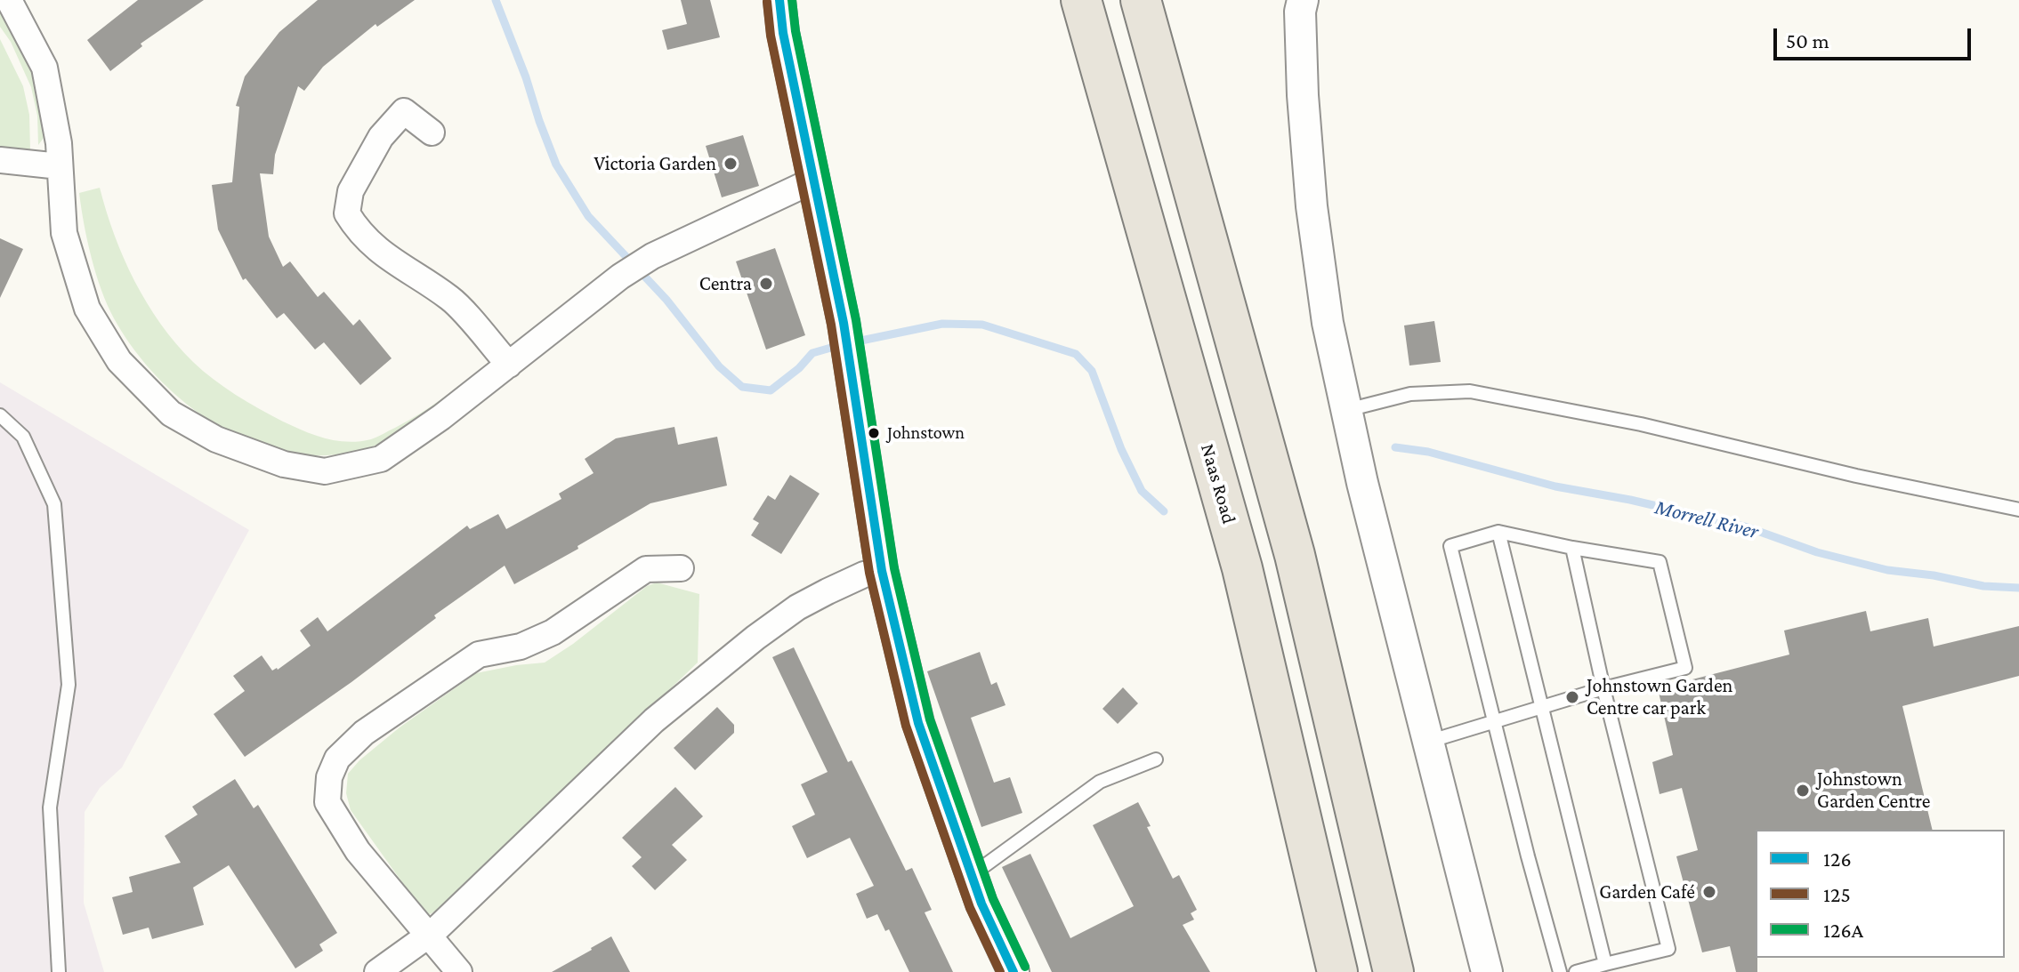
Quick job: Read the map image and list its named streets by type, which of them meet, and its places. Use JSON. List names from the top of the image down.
{
  "streets": {
    "highway": ["Naas Road"]
  },
  "water": ["Morrell River"],
  "places": [
    "Victoria Garden",
    "Centra",
    "Johnstown",
    "Johnstown Garden Centre car park",
    "Johnstown Garden Centre",
    "Garden Café"
  ],
  "lines": ["transit line 126", "transit line 126A", "transit line 125"],
  "legend": ["126", "125", "126A"],
  "scale_bar": "50 m"
}
